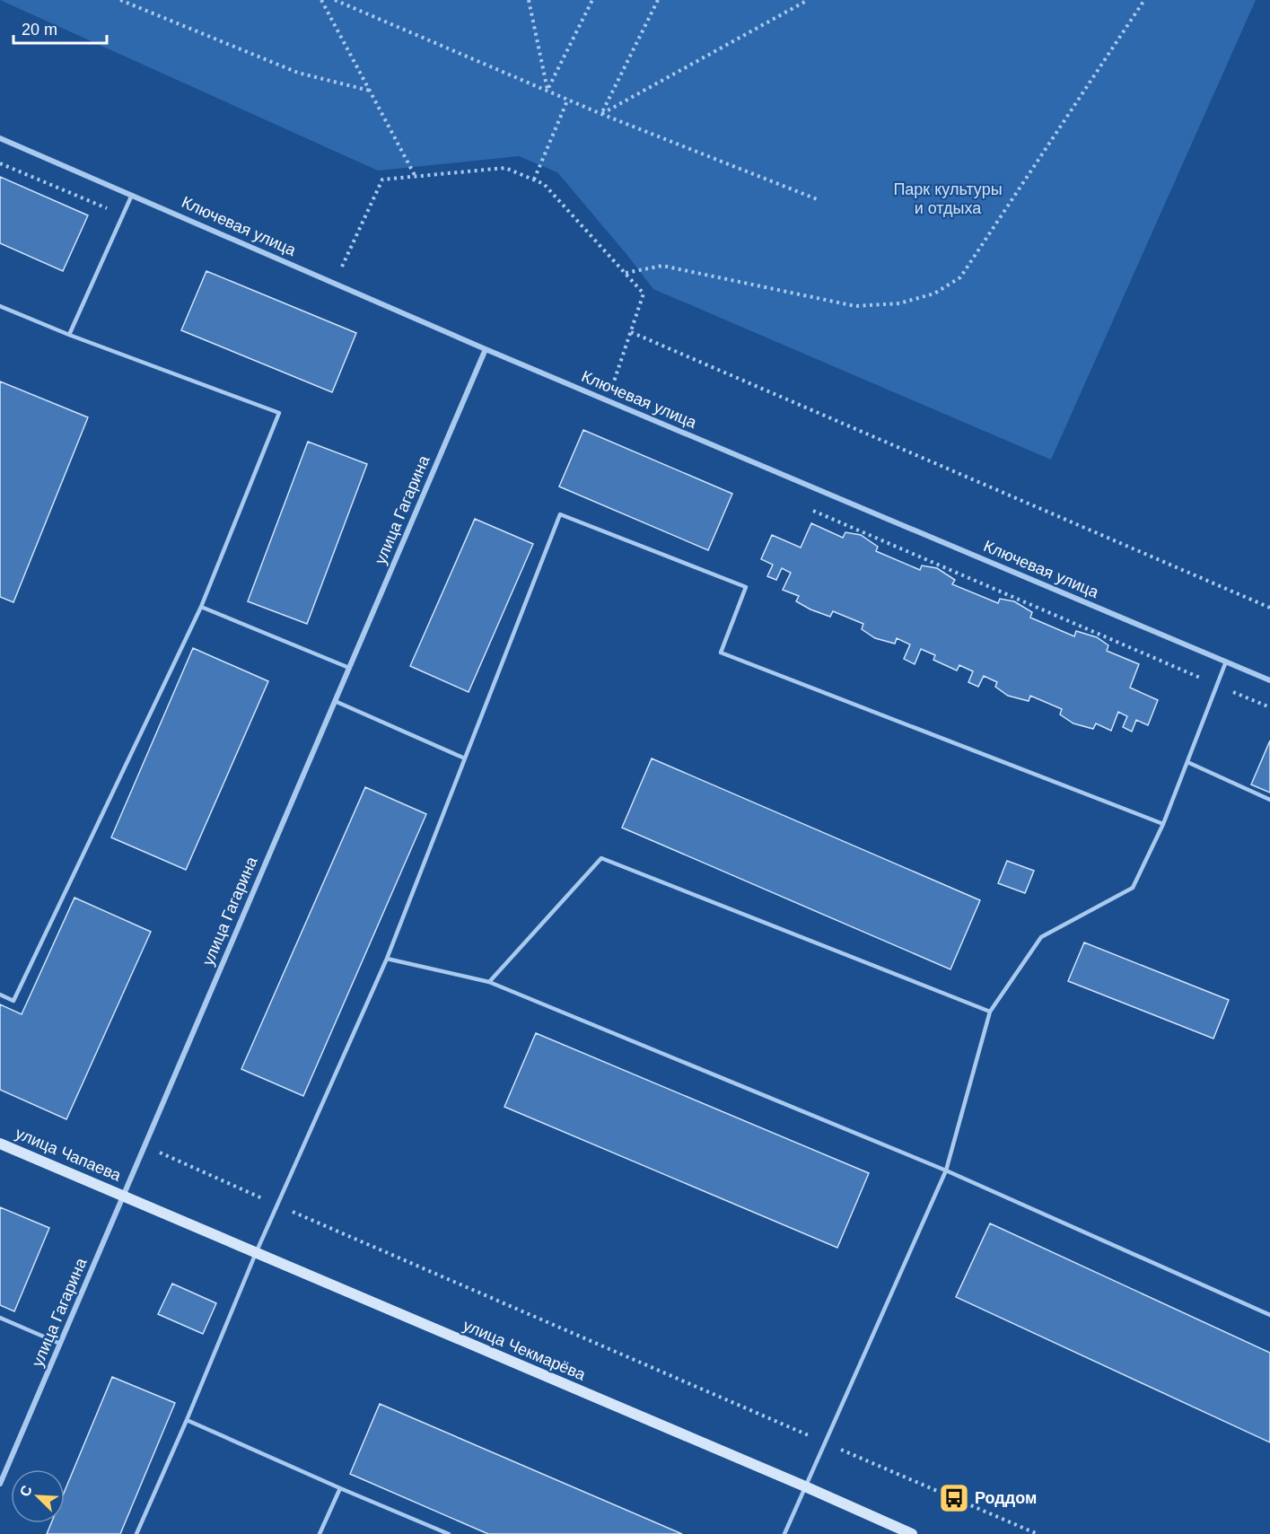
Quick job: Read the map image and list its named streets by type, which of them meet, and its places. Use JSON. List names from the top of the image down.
{
  "streets": {
    "main road": ["улица Чапаева", "улица Чекмарёва"],
    "street": ["Ключевая улица", "улица Гагарина"]
  },
  "crossings": [
    ["Ключевая улица", "улица Гагарина"],
    ["улица Гагарина", "улица Чапаева"],
    ["улица Гагарина", "улица Чекмарёва"],
    ["улица Чапаева", "улица Чекмарёва"]
  ],
  "parks": ["Парк культуры и отдыха"],
  "places": {
    "bus stop": ["Роддом"]
  },
  "scale_bar": "20 m",
  "north": "top left"
}
